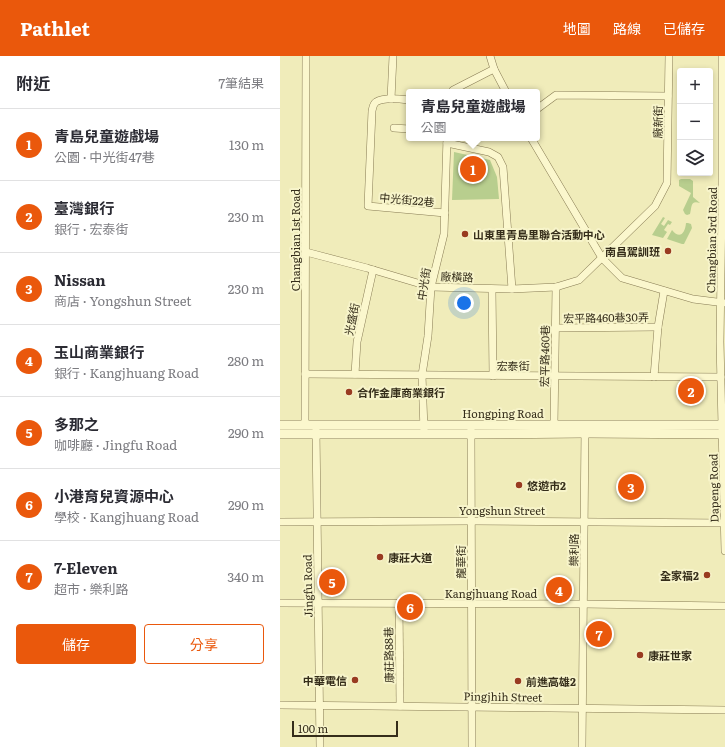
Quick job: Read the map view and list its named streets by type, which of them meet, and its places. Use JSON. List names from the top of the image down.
{
  "streets": {
    "street": [
      "廠新街",
      "中光街22巷",
      "Changbian 1st Road",
      "Changbian 3rd Road",
      "廠橫路",
      "中光街",
      "宏平路460巷30弄",
      "光盛街",
      "宏平路460巷",
      "宏泰街",
      "Hongping Road",
      "Dapeng Road",
      "Yongshun Street",
      "樂利路",
      "龍華街",
      "Jingfu Road",
      "Kangjhuang Road",
      "康莊路88巷",
      "Pingjhih Street"
    ]
  },
  "crossings": [
    ["廠新街", "廠橫路"],
    ["中光街22巷", "中光街"],
    ["Changbian 1st Road", "廠橫路"],
    ["Changbian 1st Road", "宏泰街"],
    ["Changbian 1st Road", "Hongping Road"],
    ["Changbian 3rd Road", "宏泰街"],
    ["Changbian 3rd Road", "Hongping Road"],
    ["Changbian 3rd Road", "Dapeng Road"],
    ["廠橫路", "中光街"],
    ["廠橫路", "光盛街"],
    ["廠橫路", "宏平路460巷"],
    ["中光街", "宏泰街"],
    ["中光街", "Hongping Road"],
    ["宏平路460巷30弄", "宏平路460巷"],
    ["光盛街", "宏泰街"],
    ["宏平路460巷", "宏泰街"],
    ["宏平路460巷", "Hongping Road"],
    ["Hongping Road", "Dapeng Road"],
    ["Hongping Road", "樂利路"],
    ["Hongping Road", "龍華街"],
    ["Hongping Road", "Jingfu Road"],
    ["Dapeng Road", "Yongshun Street"],
    ["Yongshun Street", "樂利路"],
    ["Yongshun Street", "龍華街"],
    ["Yongshun Street", "Jingfu Road"],
    ["樂利路", "Kangjhuang Road"],
    ["樂利路", "Pingjhih Street"],
    ["龍華街", "Kangjhuang Road"],
    ["龍華街", "Pingjhih Street"],
    ["Jingfu Road", "Kangjhuang Road"],
    ["Jingfu Road", "Pingjhih Street"],
    ["Kangjhuang Road", "康莊路88巷"],
    ["康莊路88巷", "Pingjhih Street"]
  ],
  "places": [
    "山東里青島里聯合活動中心",
    "南昌駕訓班",
    "合作金庫商業銀行",
    "悠遊市2",
    "康莊大道",
    "全家福2",
    "康莊世家",
    "中華電信",
    "前進高雄2"
  ],
  "scale_bar": "100 m",
  "page": {
    "header": "Pathlet",
    "nav": ["地圖", "路線", "已儲存"],
    "heading": ["附近", "7筆結果"],
    "map_buttons": ["+", "−"],
    "popup": ["青島兒童遊戲場", "公園"],
    "list": [
      {
        "mark": "1",
        "name": "青島兒童遊戲場",
        "note": "公園 · 中光街47巷",
        "value": "130 m"
      },
      {
        "mark": "2",
        "name": "臺灣銀行",
        "note": "銀行 · 宏泰街",
        "value": "230 m"
      },
      {
        "mark": "3",
        "name": "Nissan",
        "note": "商店 · Yongshun Street",
        "value": "230 m"
      },
      {
        "mark": "4",
        "name": "玉山商業銀行",
        "note": "銀行 · Kangjhuang Road",
        "value": "280 m"
      },
      {
        "mark": "5",
        "name": "多那之",
        "note": "咖啡廳 · Jingfu Road",
        "value": "290 m"
      },
      {
        "mark": "6",
        "name": "小港育兒資源中心",
        "note": "學校 · Kangjhuang Road",
        "value": "290 m"
      },
      {
        "mark": "7",
        "name": "7-Eleven",
        "note": "超市 · 樂利路",
        "value": "340 m"
      }
    ],
    "pins": [
      "1",
      "2",
      "3",
      "5",
      "4",
      "6",
      "7"
    ],
    "buttons": ["儲存", "分享"],
    "scale": "100 m"
  }
}
